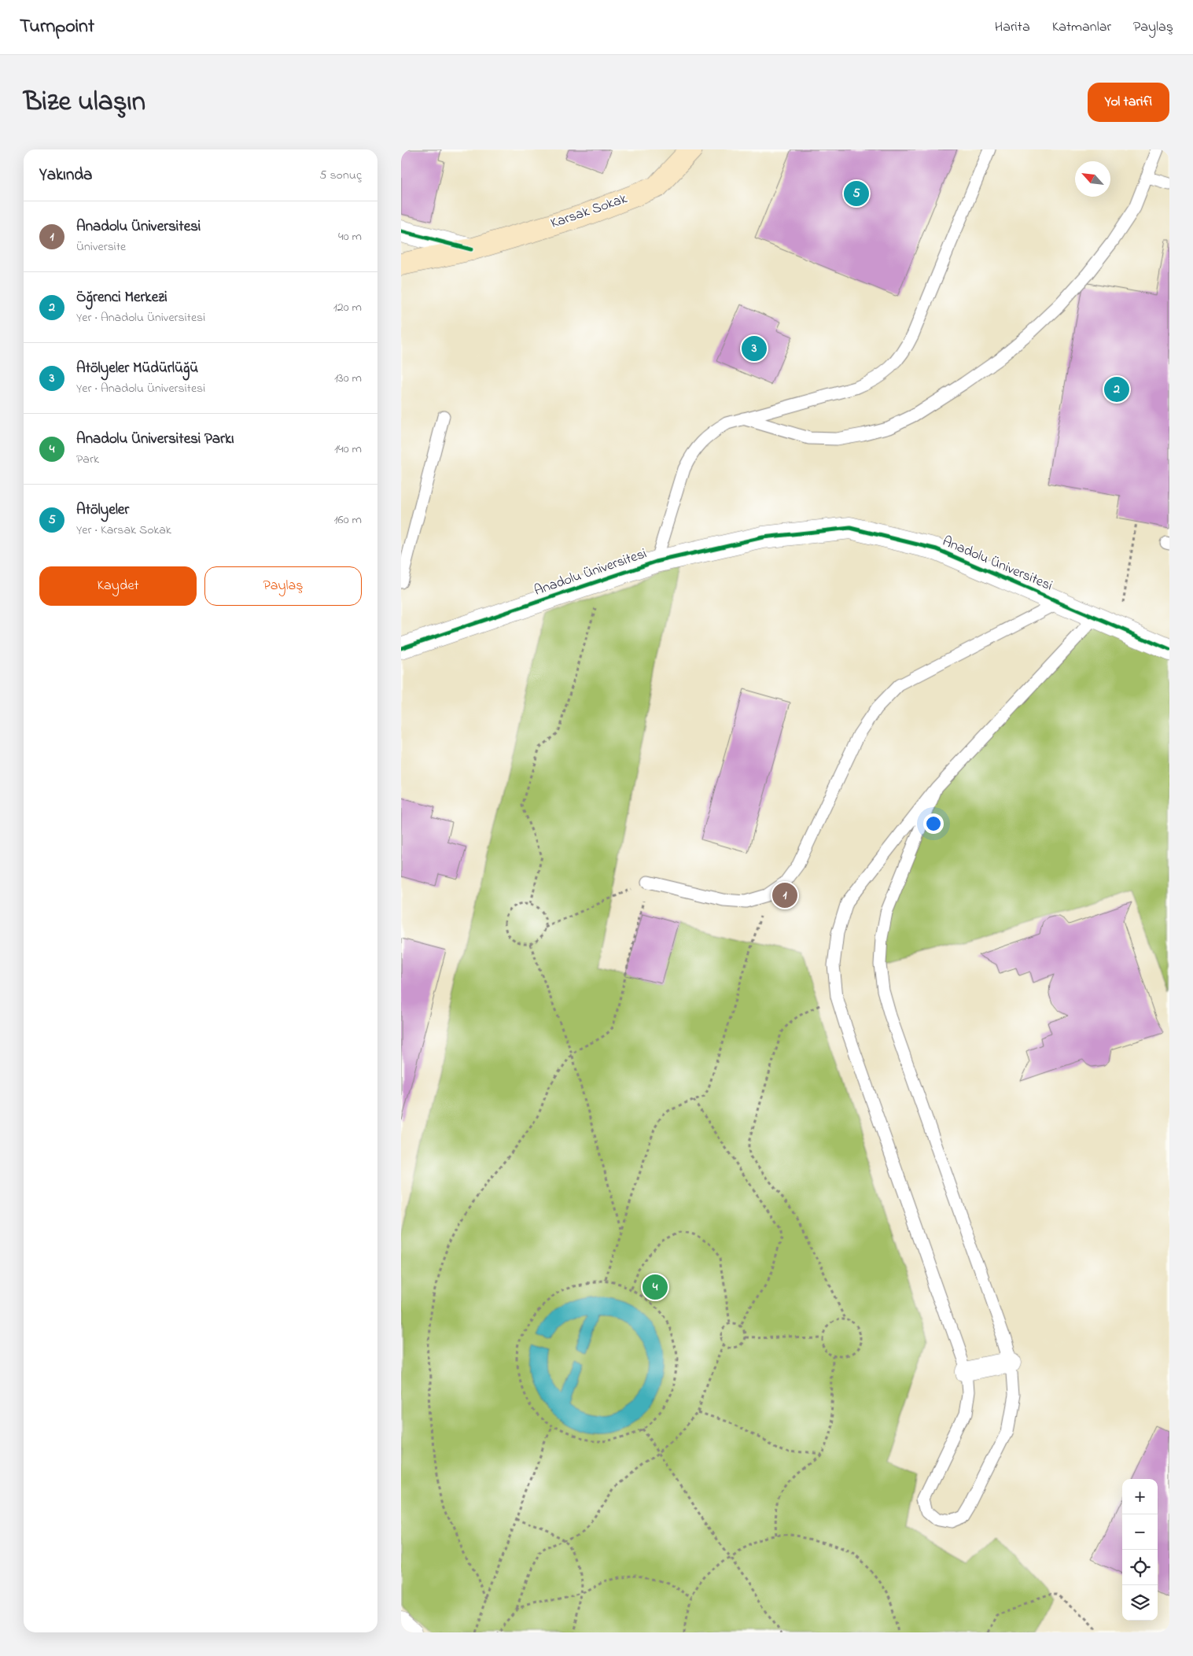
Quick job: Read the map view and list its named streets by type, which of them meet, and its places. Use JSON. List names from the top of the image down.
{
  "streets": {
    "main road": ["Karsak Sokak"],
    "street": ["Anadolu Üniversitesi"]
  },
  "north": "top left",
  "page": {
    "header": "Turnpoint",
    "nav": ["Harita", "Katmanlar", "Paylaş"],
    "title": "Bize ulaşın",
    "buttons": [
      "Yol tarifi",
      ["Kaydet", "Paylaş"]
    ],
    "heading": ["Yakında", "5 sonuç"],
    "pins": [
      "5",
      "3",
      "2",
      "1",
      "4"
    ],
    "list": [
      {
        "mark": "1",
        "name": "Anadolu Üniversitesi",
        "note": "Üniversite",
        "value": "40 m"
      },
      {
        "mark": "2",
        "name": "Öğrenci Merkezi",
        "note": "Yer · Anadolu Üniversitesi",
        "value": "120 m"
      },
      {
        "mark": "3",
        "name": "Atölyeler Müdürlüğü",
        "note": "Yer · Anadolu Üniversitesi",
        "value": "130 m"
      },
      {
        "mark": "4",
        "name": "Anadolu Üniversitesi Parkı",
        "note": "Park",
        "value": "140 m"
      },
      {
        "mark": "5",
        "name": "Atölyeler",
        "note": "Yer · Karsak Sokak",
        "value": "160 m"
      }
    ],
    "map_buttons": ["+", "−"]
  }
}
